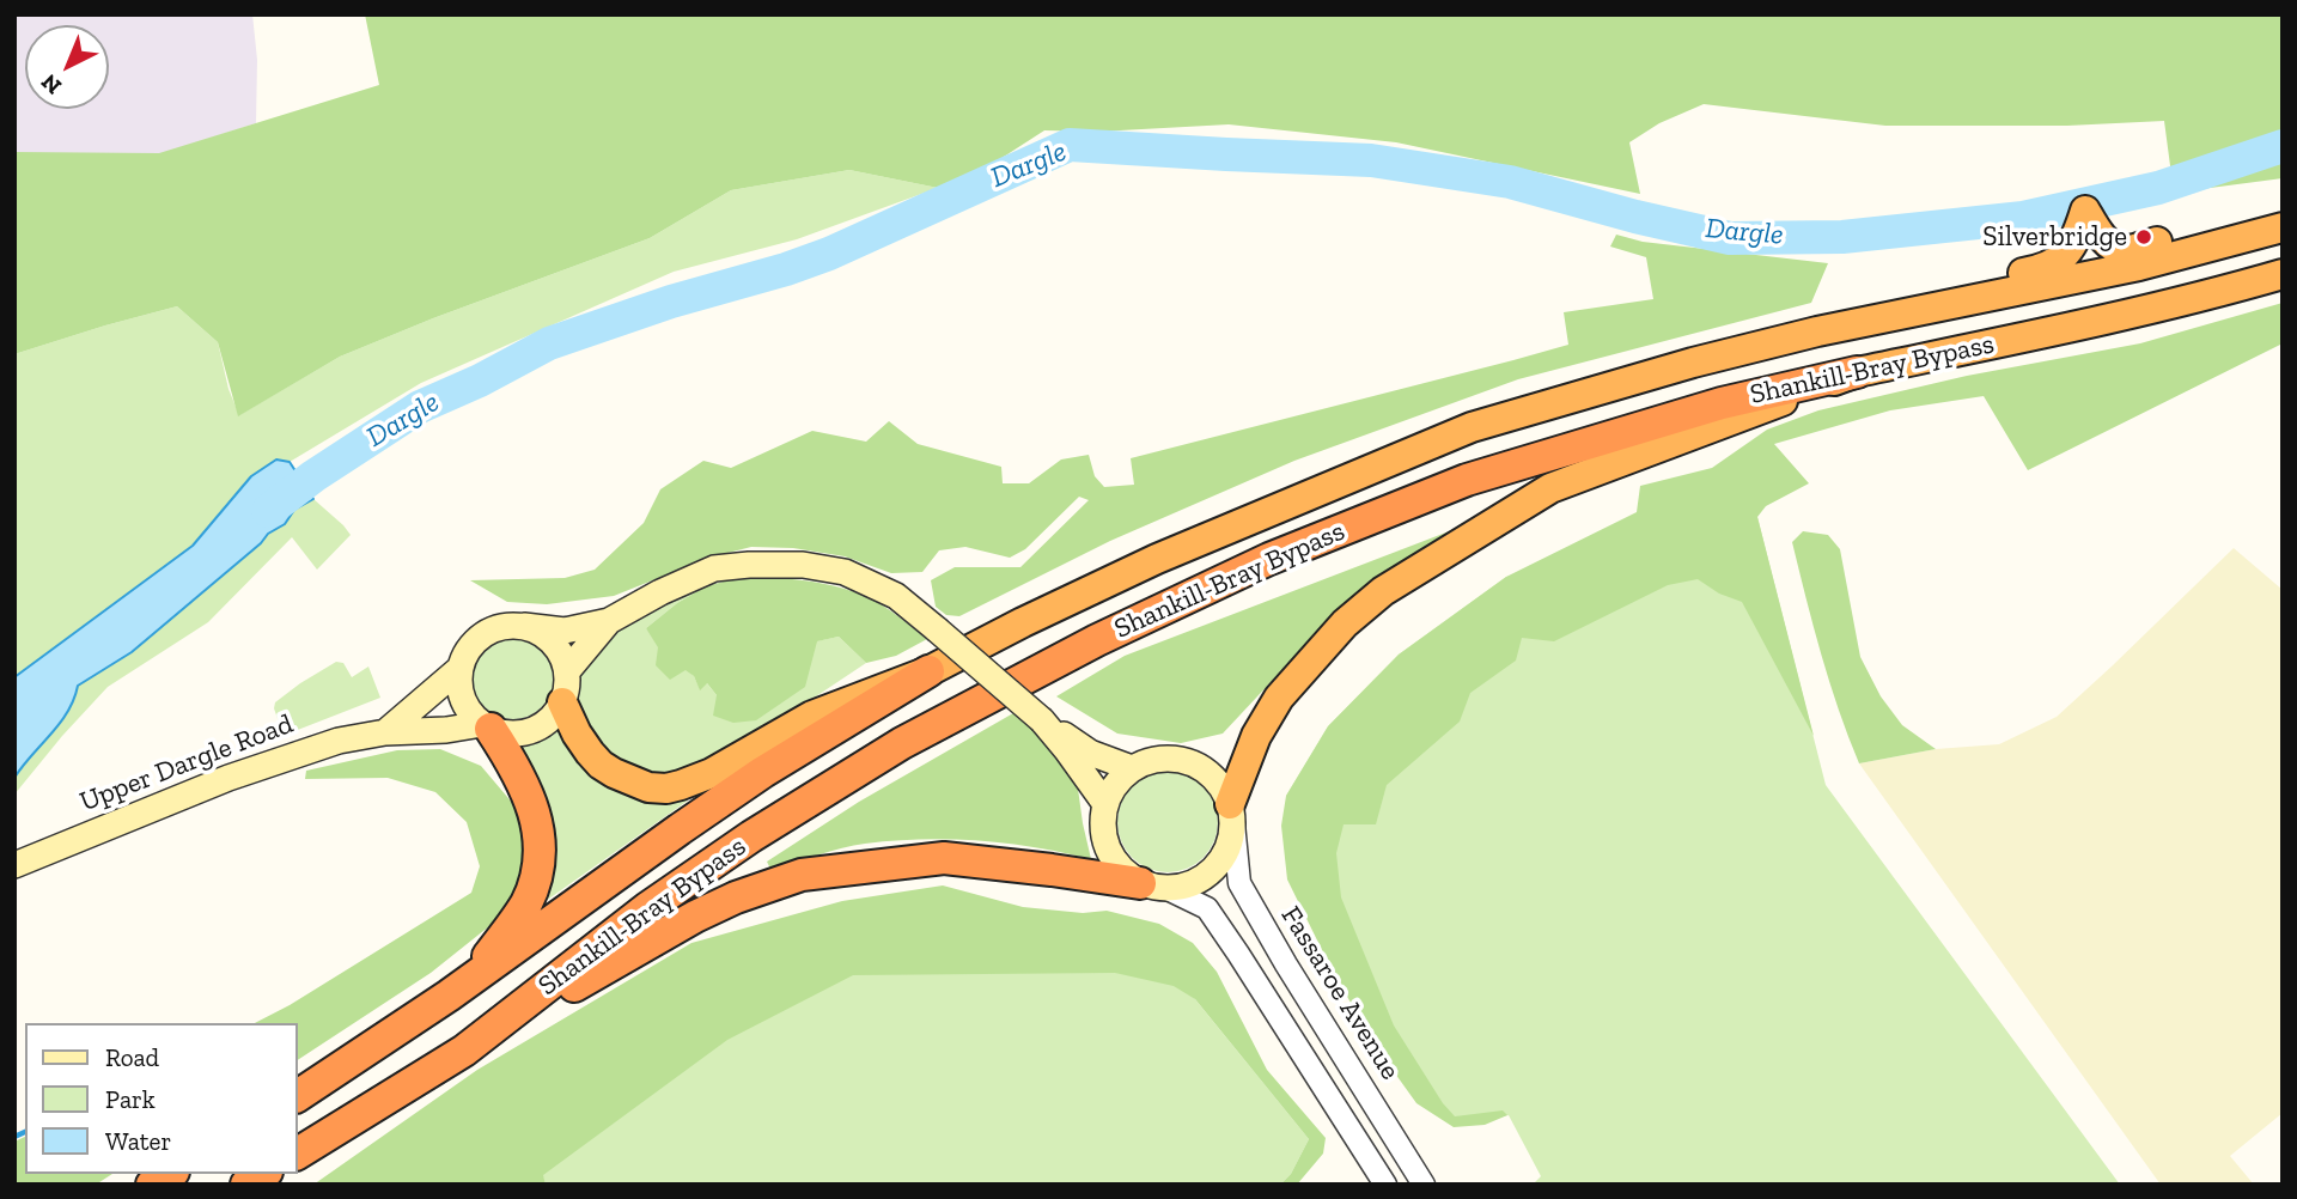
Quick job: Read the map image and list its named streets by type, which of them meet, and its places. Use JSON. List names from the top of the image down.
{
  "streets": {
    "highway": ["Shankill-Bray Bypass"],
    "main road": ["Upper Dargle Road"],
    "street": ["Fassaroe Avenue"]
  },
  "water": ["Dargle"],
  "places": ["Silverbridge"],
  "legend": ["Road", "Park", "Water"],
  "north": "bottom left"
}
